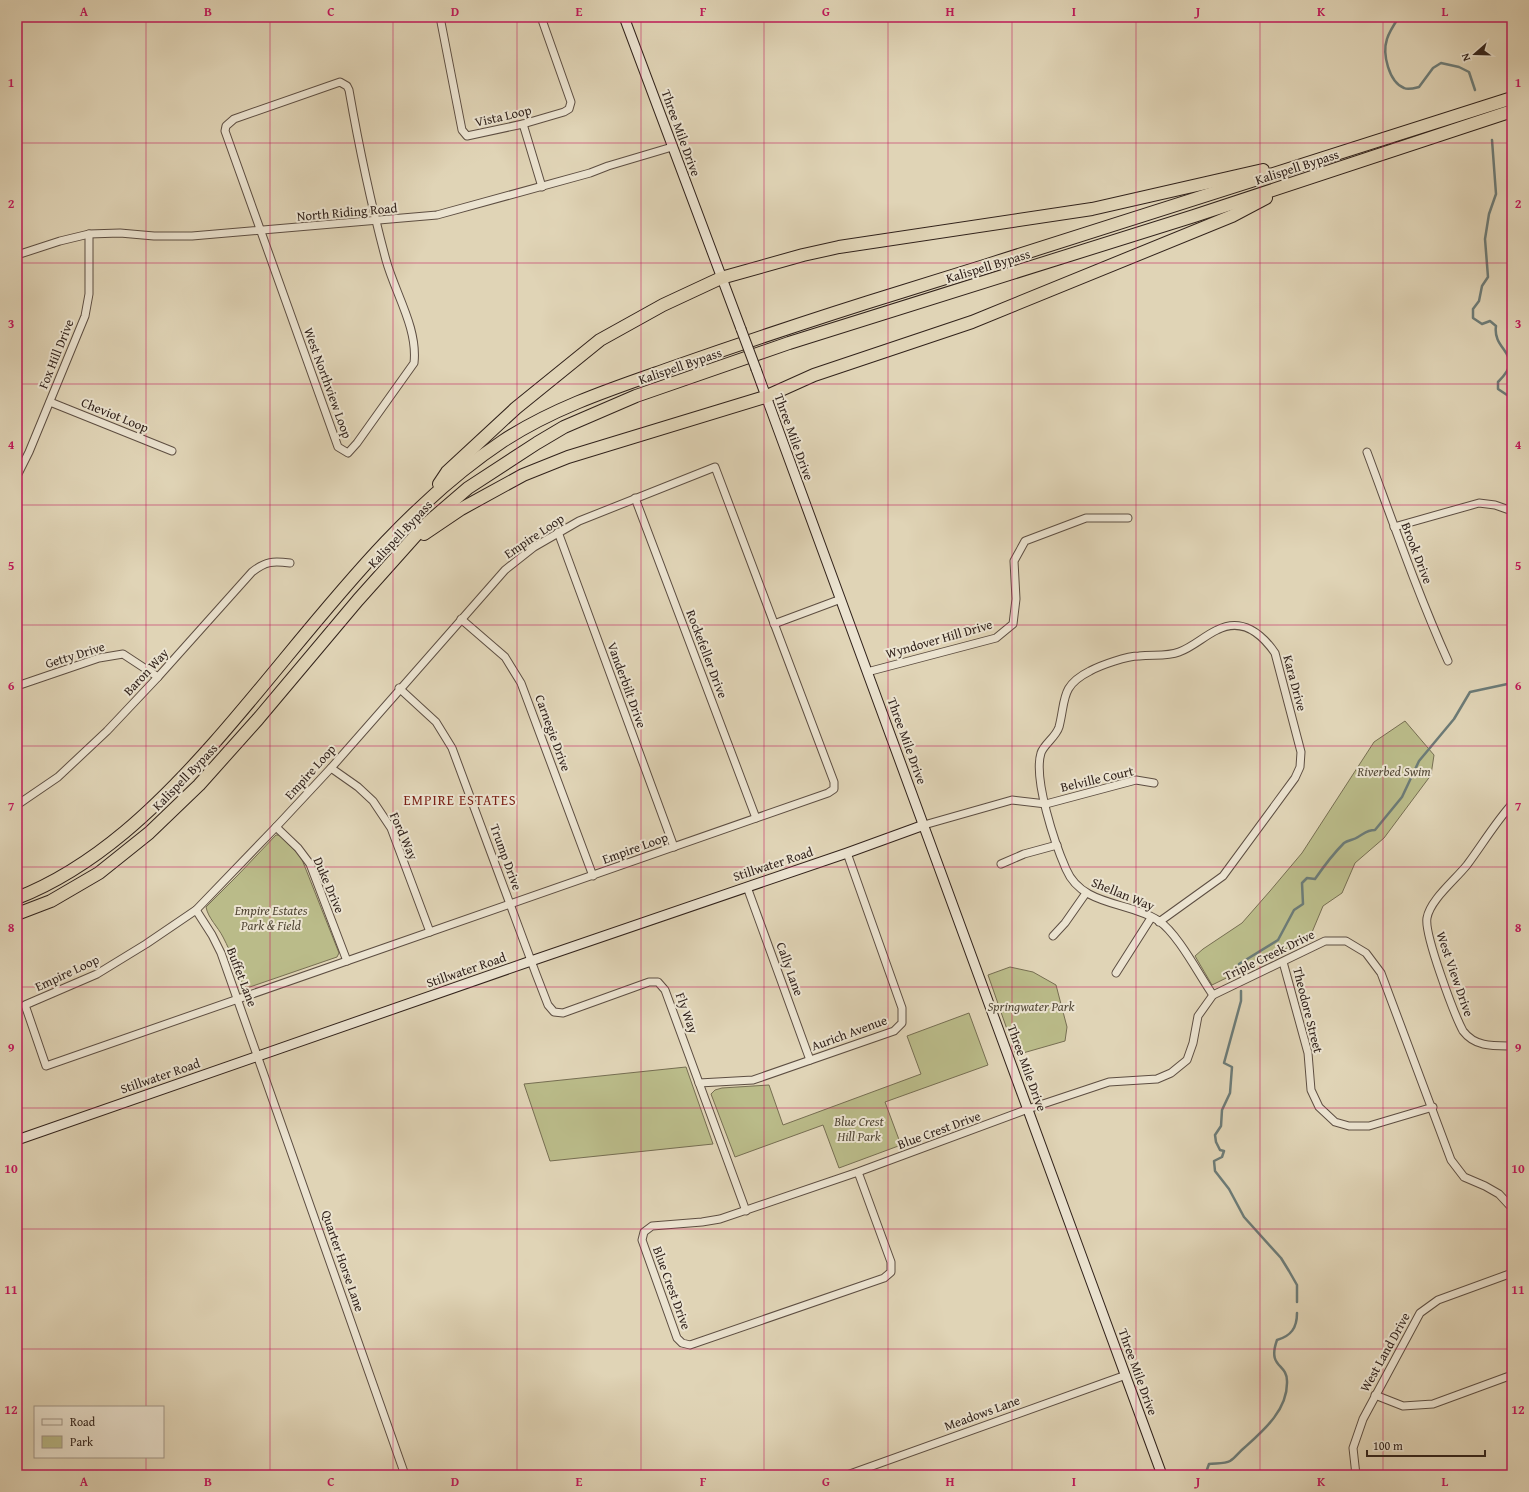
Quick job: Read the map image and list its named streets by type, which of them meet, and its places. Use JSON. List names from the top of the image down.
{
  "streets": {
    "highway": ["Kalispell Bypass"],
    "main road": ["Three Mile Drive", "Stillwater Road"],
    "street": [
      "Vista Loop",
      "North Riding Road",
      "Fox Hill Drive",
      "West Northview Loop",
      "Cheviot Loop",
      "Empire Loop",
      "Brook Drive",
      "Wyndover Hill Drive",
      "Rockefeller Drive",
      "Getty Drive",
      "Baron Way",
      "Kara Drive",
      "Vanderbilt Drive",
      "Carnegie Drive",
      "Belville Court",
      "Ford Way",
      "Trump Drive",
      "Duke Drive",
      "Shellan Way",
      "Triple Creek Drive",
      "Cally Lane",
      "West View Drive",
      "Buffet Lane",
      "Theodore Street",
      "Fly Way",
      "Aurich Avenue",
      "Blue Crest Drive",
      "Quarter Horse Lane",
      "West Land Drive",
      "Meadows Lane"
    ]
  },
  "crossings": [
    ["Three Mile Drive", "North Riding Road"],
    ["Three Mile Drive", "Wyndover Hill Drive"],
    ["Three Mile Drive", "Stillwater Road"],
    ["Three Mile Drive", "Triple Creek Drive"],
    ["Three Mile Drive", "Blue Crest Drive"],
    ["Three Mile Drive", "Meadows Lane"],
    ["North Riding Road", "Fox Hill Drive"],
    ["North Riding Road", "West Northview Loop"],
    ["Fox Hill Drive", "Cheviot Loop"],
    ["Empire Loop", "Rockefeller Drive"],
    ["Empire Loop", "Vanderbilt Drive"],
    ["Empire Loop", "Carnegie Drive"],
    ["Empire Loop", "Ford Way"],
    ["Empire Loop", "Trump Drive"],
    ["Empire Loop", "Duke Drive"],
    ["Empire Loop", "Buffet Lane"],
    ["Getty Drive", "Baron Way"],
    ["Kara Drive", "Belville Court"],
    ["Kara Drive", "Shellan Way"],
    ["Belville Court", "Shellan Way"],
    ["Trump Drive", "Stillwater Road"],
    ["Trump Drive", "Fly Way"],
    ["Stillwater Road", "Cally Lane"],
    ["Stillwater Road", "Buffet Lane"],
    ["Stillwater Road", "Fly Way"],
    ["Stillwater Road", "Aurich Avenue"],
    ["Stillwater Road", "Quarter Horse Lane"],
    ["Shellan Way", "Triple Creek Drive"],
    ["Triple Creek Drive", "Theodore Street"],
    ["Triple Creek Drive", "Blue Crest Drive"],
    ["Cally Lane", "Aurich Avenue"],
    ["Buffet Lane", "Quarter Horse Lane"],
    ["Fly Way", "Aurich Avenue"],
    ["Fly Way", "Blue Crest Drive"]
  ],
  "districts": ["EMPIRE ESTATES"],
  "parks": [
    "Riverbed Swim",
    "Empire Estates Park & Field",
    "Springwater Park",
    "Blue Crest Hill Park"
  ],
  "legend": ["Road", "Park"],
  "scale_bar": "100 m",
  "north": "left",
  "grid": {
    "columns": [
      "A",
      "B",
      "C",
      "D",
      "E",
      "F",
      "G",
      "H",
      "I",
      "J",
      "K",
      "L"
    ],
    "rows": [
      "1",
      "2",
      "3",
      "4",
      "5",
      "6",
      "7",
      "8",
      "9",
      "10",
      "11",
      "12"
    ]
  }
}
